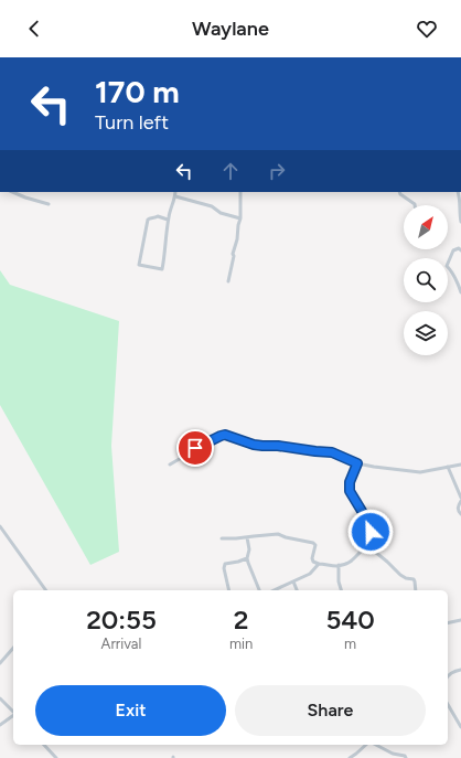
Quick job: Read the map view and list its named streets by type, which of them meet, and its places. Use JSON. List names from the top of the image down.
{
  "north": "top right",
  "page": {
    "header": "Waylane",
    "turn": ["170 m", "Turn left"],
    "eta": [
      "20:55",
      "Arrival",
      "2",
      "min",
      "540",
      "m"
    ],
    "buttons": ["Exit", "Share"]
  }
}
